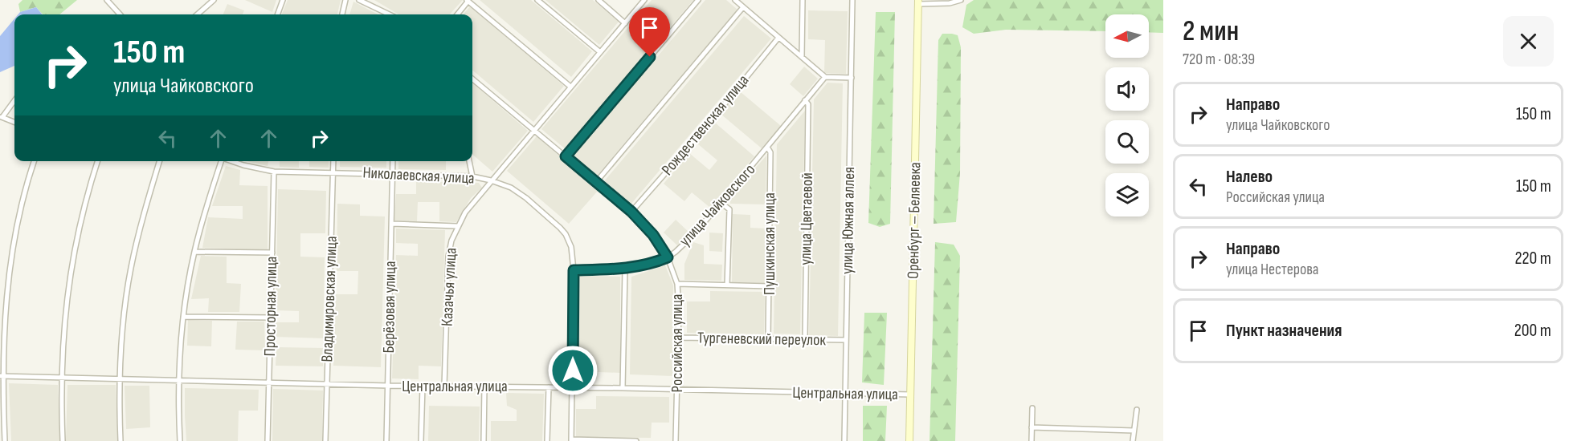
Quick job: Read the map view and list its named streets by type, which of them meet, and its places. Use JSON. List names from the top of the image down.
{
  "streets": {
    "main road": ["Оренбург – Беляевка"],
    "street": [
      "Рождественская улица",
      "Николаевская улица",
      "улица Чайковского",
      "улица Цветаевой",
      "улица Южная аллея",
      "Пушкинская улица",
      "Казачья улица",
      "Владимировская улица",
      "Просторная улица",
      "Берёзовая улица",
      "Тургеневский переулок",
      "Российская улица",
      "Центральная улица"
    ]
  },
  "crossings": [
    ["Рождественская улица", "Российская улица"],
    ["Николаевская улица", "улица Чайковского"],
    ["Николаевская улица", "Казачья улица"],
    ["Николаевская улица", "Владимировская улица"],
    ["Николаевская улица", "Просторная улица"],
    ["Николаевская улица", "Берёзовая улица"],
    ["Николаевская улица", "Центральная улица"],
    ["улица Чайковского", "улица Цветаевой"],
    ["улица Чайковского", "Пушкинская улица"],
    ["улица Чайковского", "Российская улица"],
    ["улица Цветаевой", "Тургеневский переулок"],
    ["улица Южная аллея", "Тургеневский переулок"],
    ["улица Южная аллея", "Центральная улица"],
    ["Оренбург – Беляевка", "Центральная улица"],
    ["Пушкинская улица", "Тургеневский переулок"],
    ["Казачья улица", "Российская улица"],
    ["Казачья улица", "Центральная улица"],
    ["Владимировская улица", "Центральная улица"],
    ["Просторная улица", "Центральная улица"],
    ["Берёзовая улица", "Центральная улица"],
    ["Тургеневский переулок", "Российская улица"],
    ["Российская улица", "Центральная улица"]
  ],
  "north": "left",
  "page": {
    "heading": ["2 мин", "720 m · 08:39"],
    "turn": ["150 m", "улица Чайковского"],
    "list": [
      {
        "name": "Направо",
        "note": "улица Чайковского",
        "value": "150 m"
      },
      {
        "name": "Налево",
        "note": "Российская улица",
        "value": "150 m"
      },
      {
        "name": "Направо",
        "note": "улица Нестерова",
        "value": "220 m"
      },
      {
        "name": "Пункт назначения",
        "value": "200 m"
      }
    ]
  }
}
